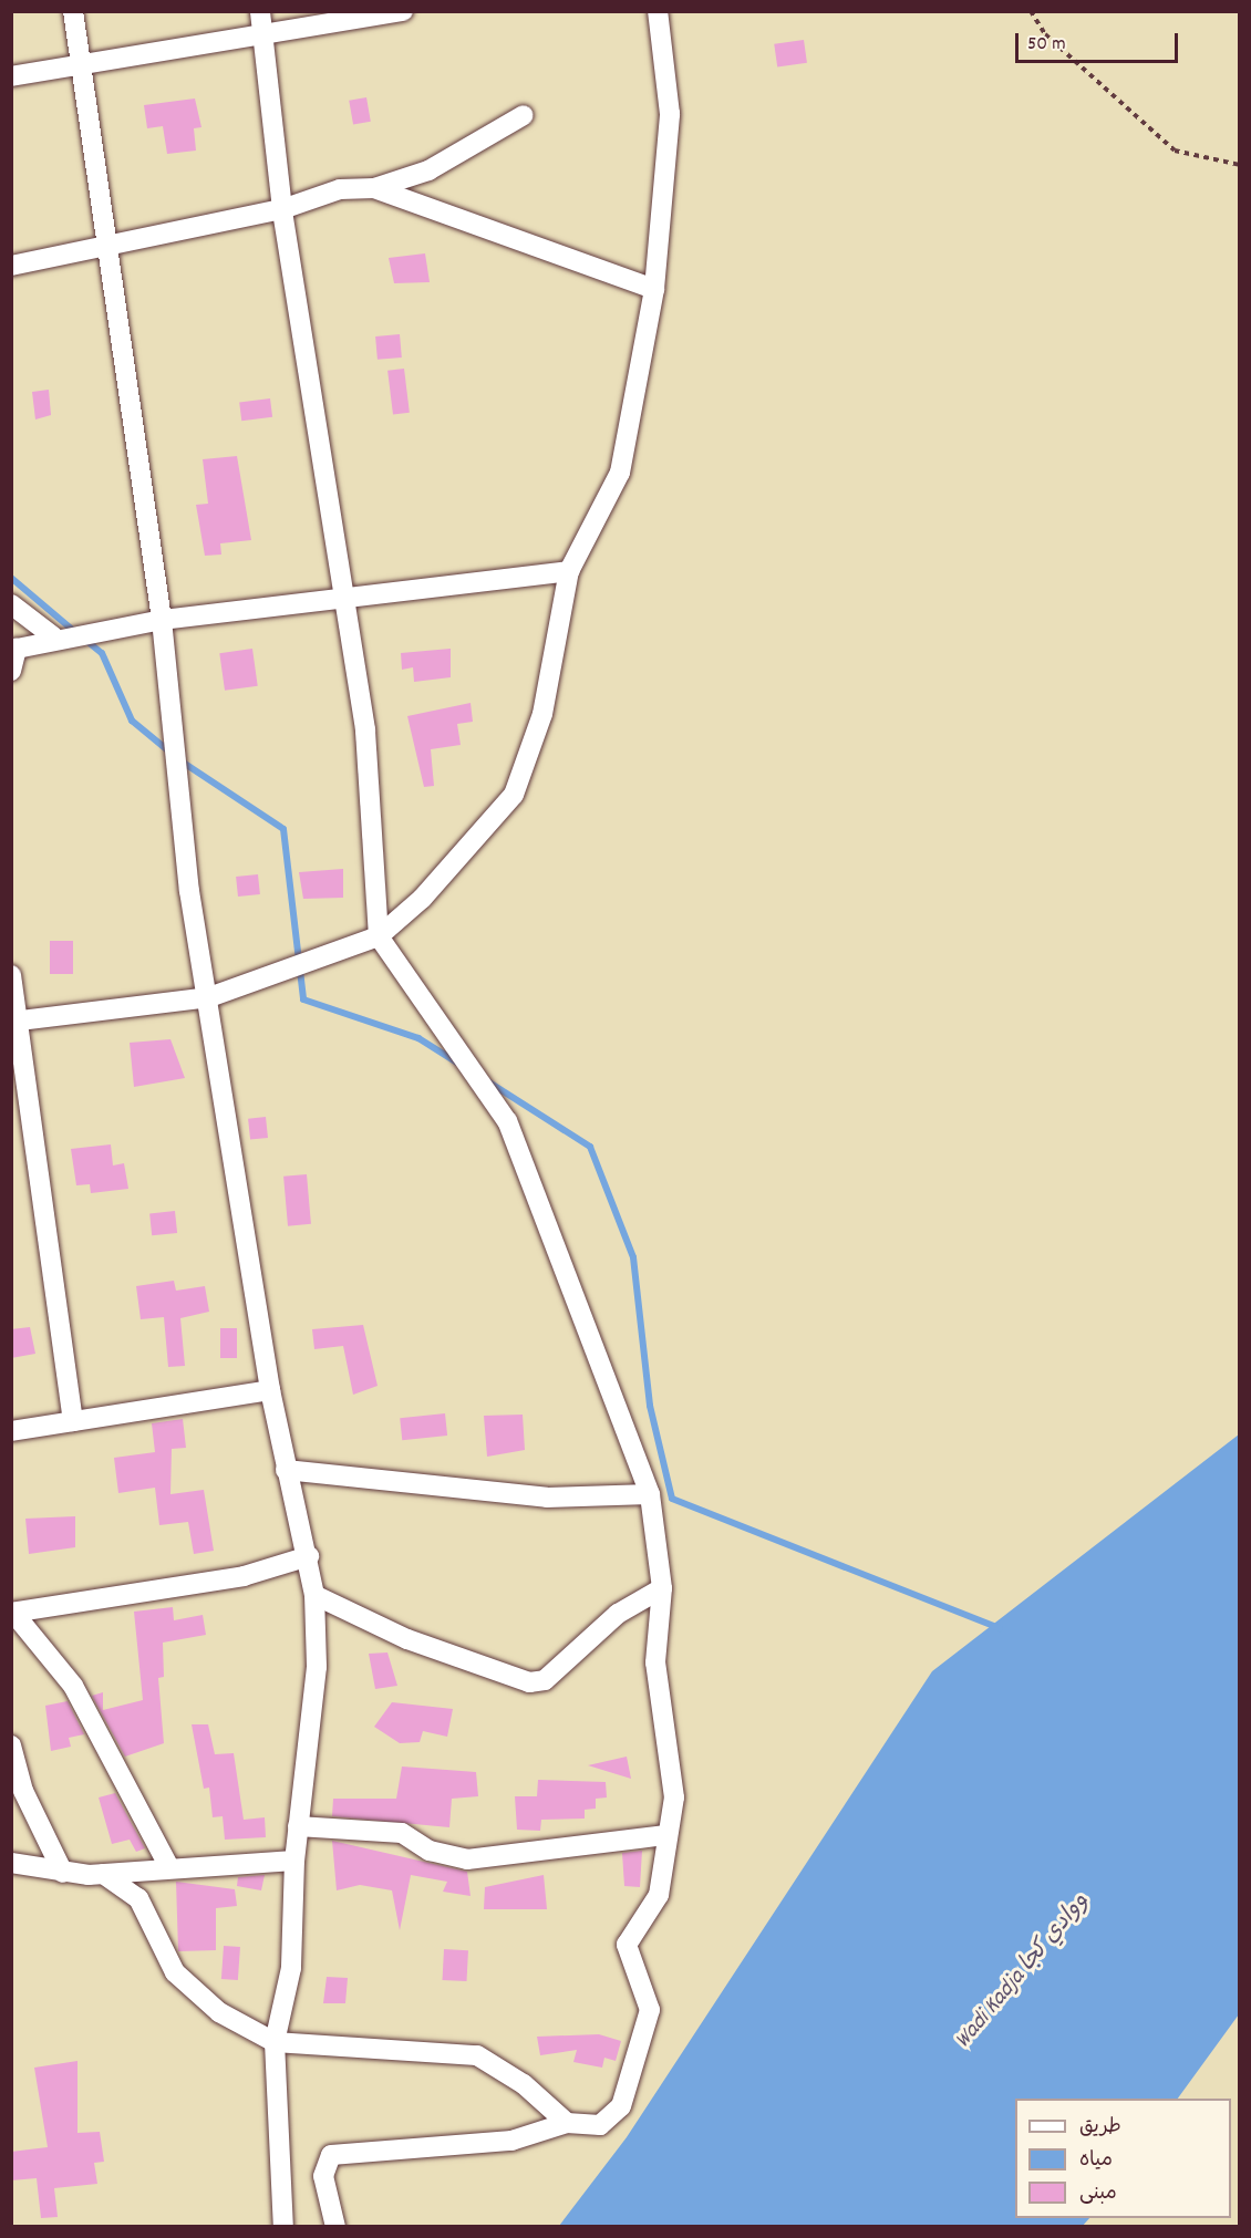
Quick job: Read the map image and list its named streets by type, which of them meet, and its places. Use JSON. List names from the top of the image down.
{
  "water": ["Wadi Kadja ووادي كجا"],
  "legend": ["طريق", "مياه", "مبنى"],
  "scale_bar": "50 m"
}
